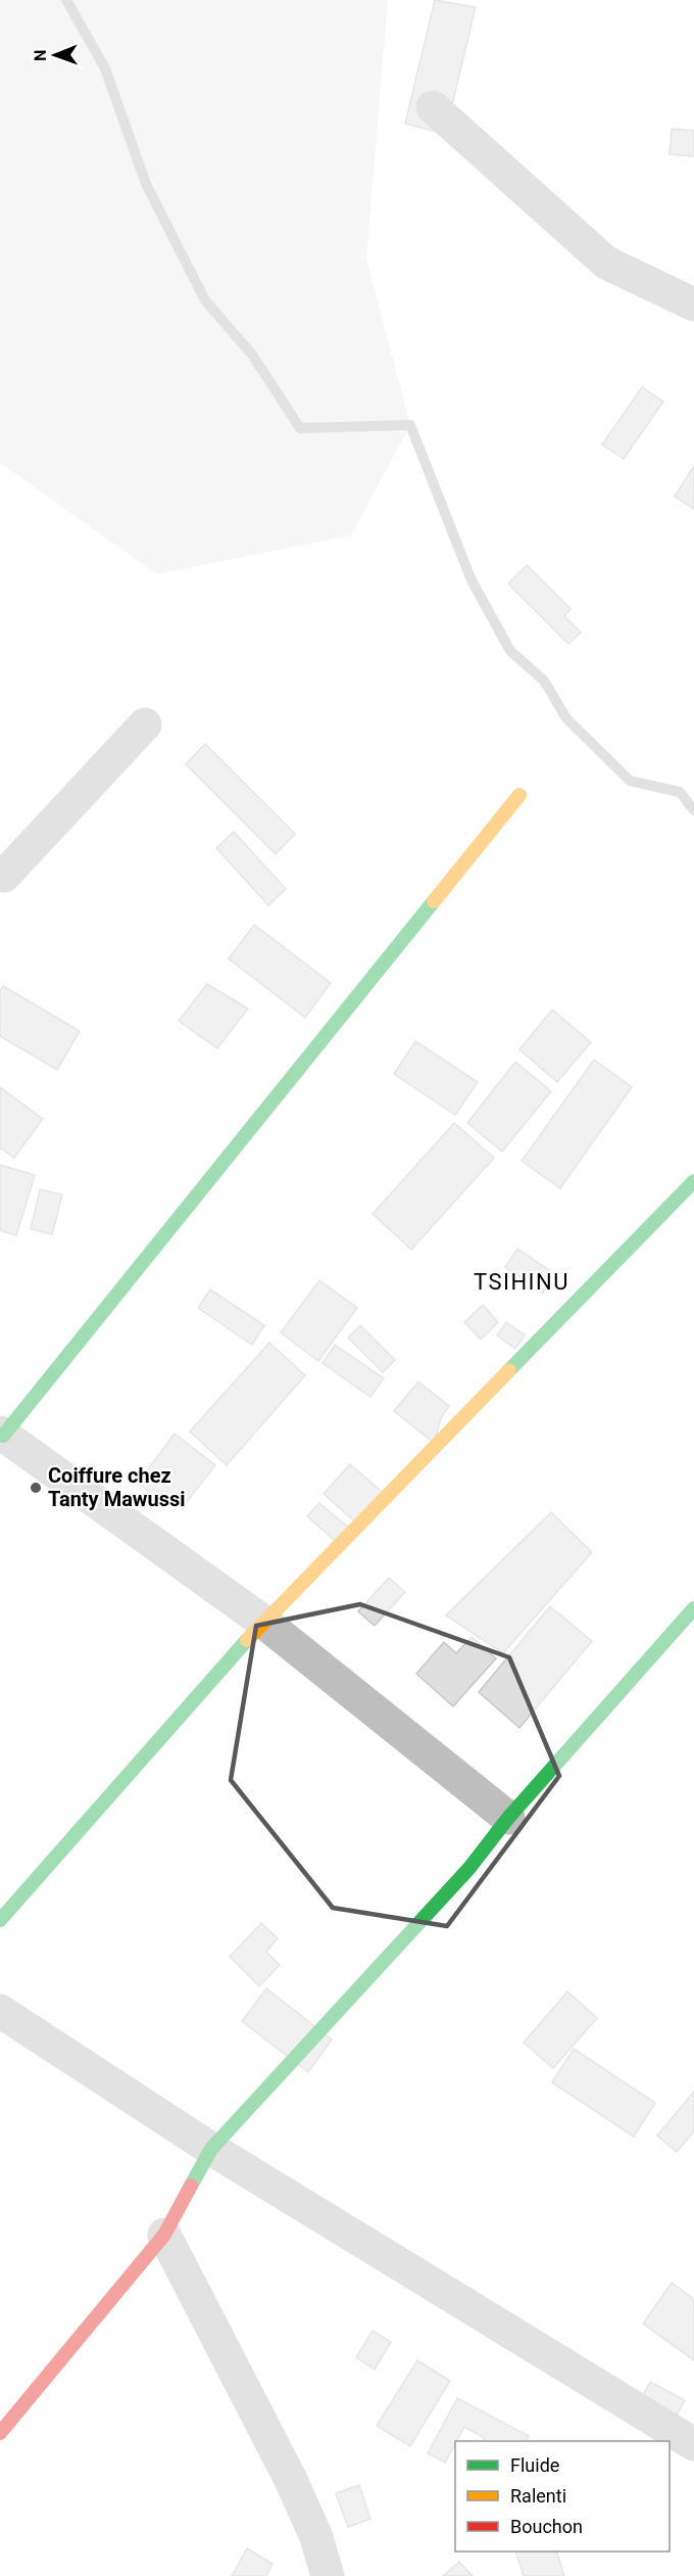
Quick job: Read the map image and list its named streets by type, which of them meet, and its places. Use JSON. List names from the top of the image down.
{
  "districts": ["TSIHINU"],
  "places": ["Coiffure chez Tanty Mawussi"],
  "legend": ["Fluide", "Ralenti", "Bouchon"],
  "north": "left"
}
